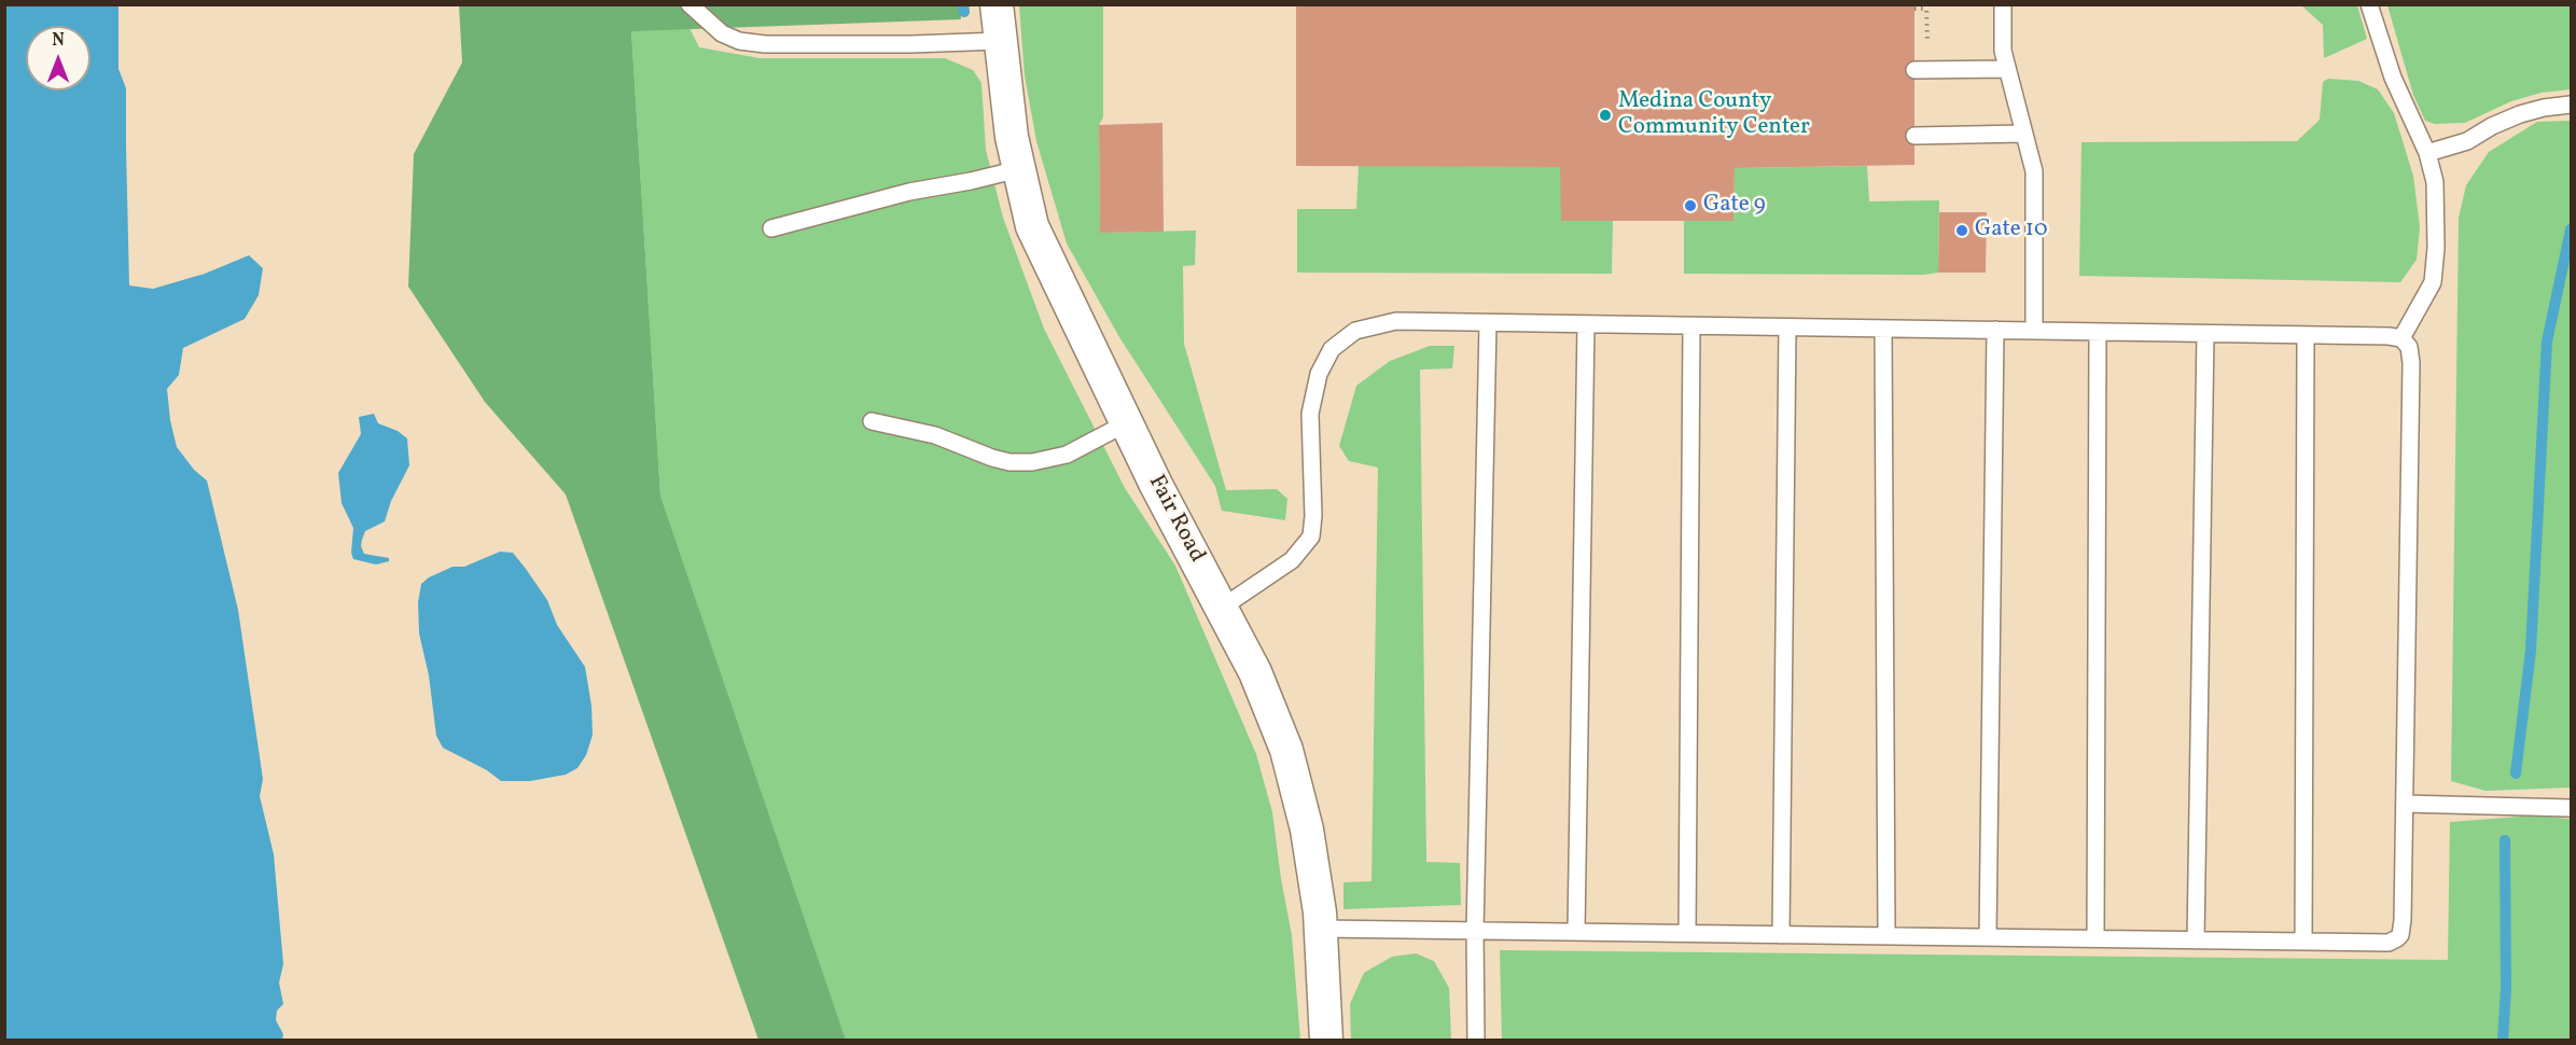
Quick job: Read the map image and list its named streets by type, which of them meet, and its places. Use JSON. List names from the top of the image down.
{
  "streets": {
    "street": ["Fair Road"]
  },
  "places": ["Medina County Community Center", "Gate 9", "Gate 10"],
  "north": "top"
}
